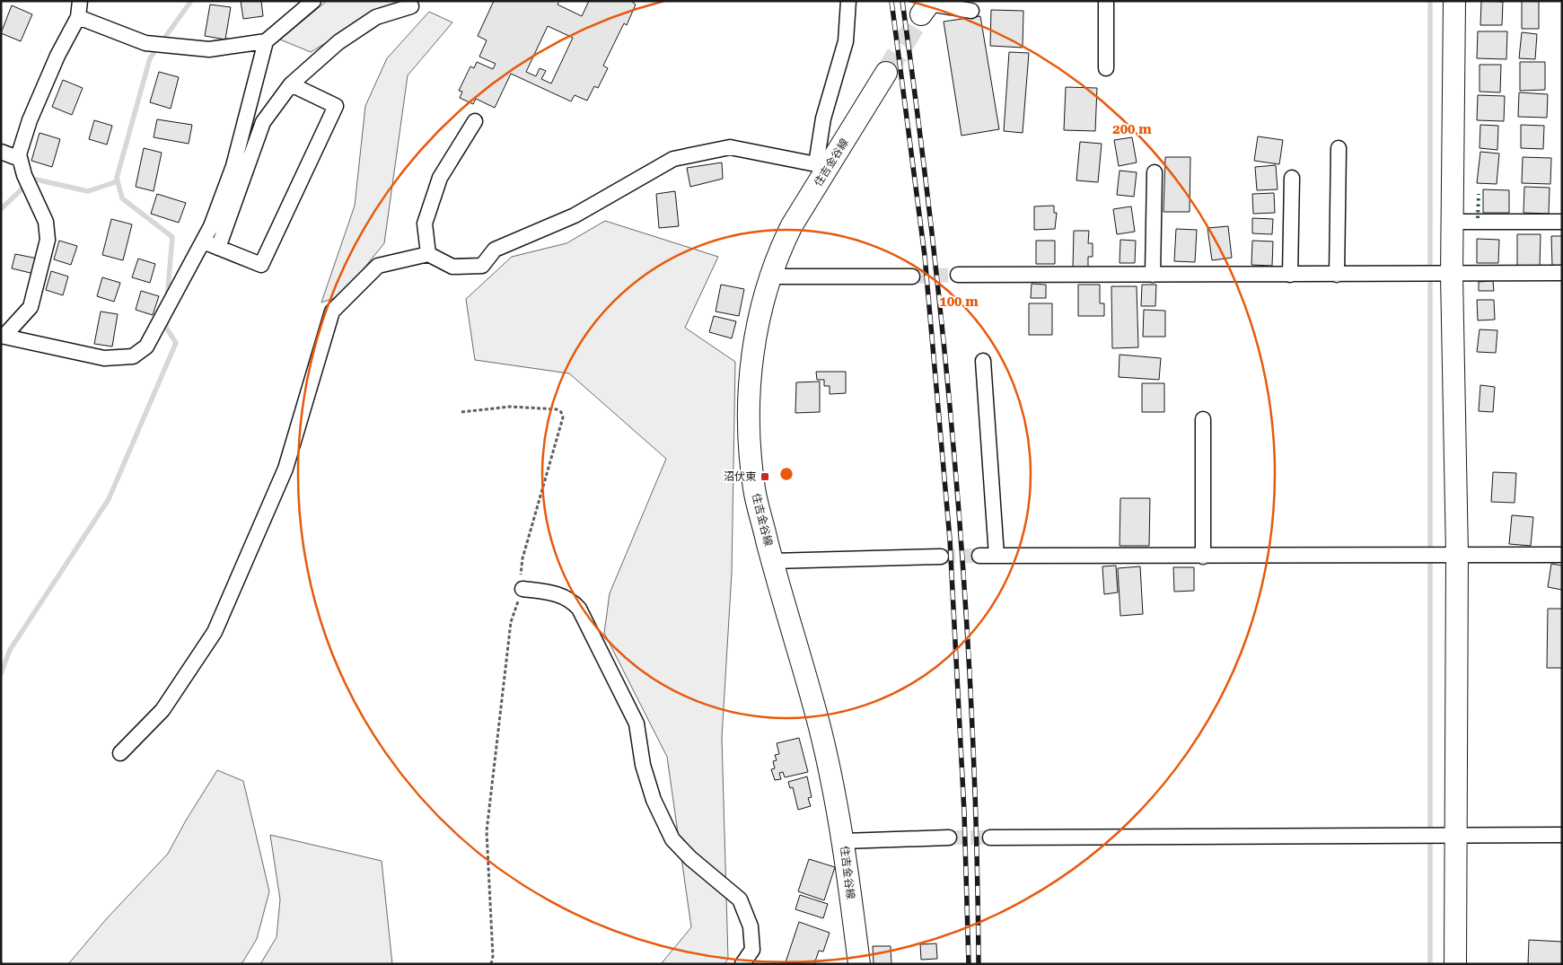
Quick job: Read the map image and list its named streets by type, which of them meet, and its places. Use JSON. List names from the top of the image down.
{
  "streets": {
    "street": ["住吉金谷線"]
  },
  "places": {
    "transit": ["沼伏東"]
  },
  "rings": ["200 m", "100 m"]
}
